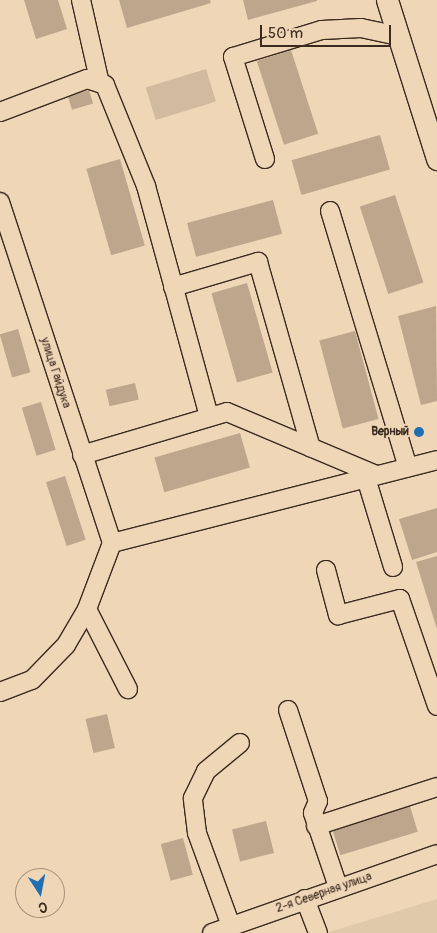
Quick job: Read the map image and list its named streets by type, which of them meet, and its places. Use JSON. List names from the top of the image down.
{
  "streets": {
    "street": ["улица Гайдука", "2-я Северная улица"]
  },
  "places": ["Верный"],
  "scale_bar": "50 m",
  "north": "bottom"
}
